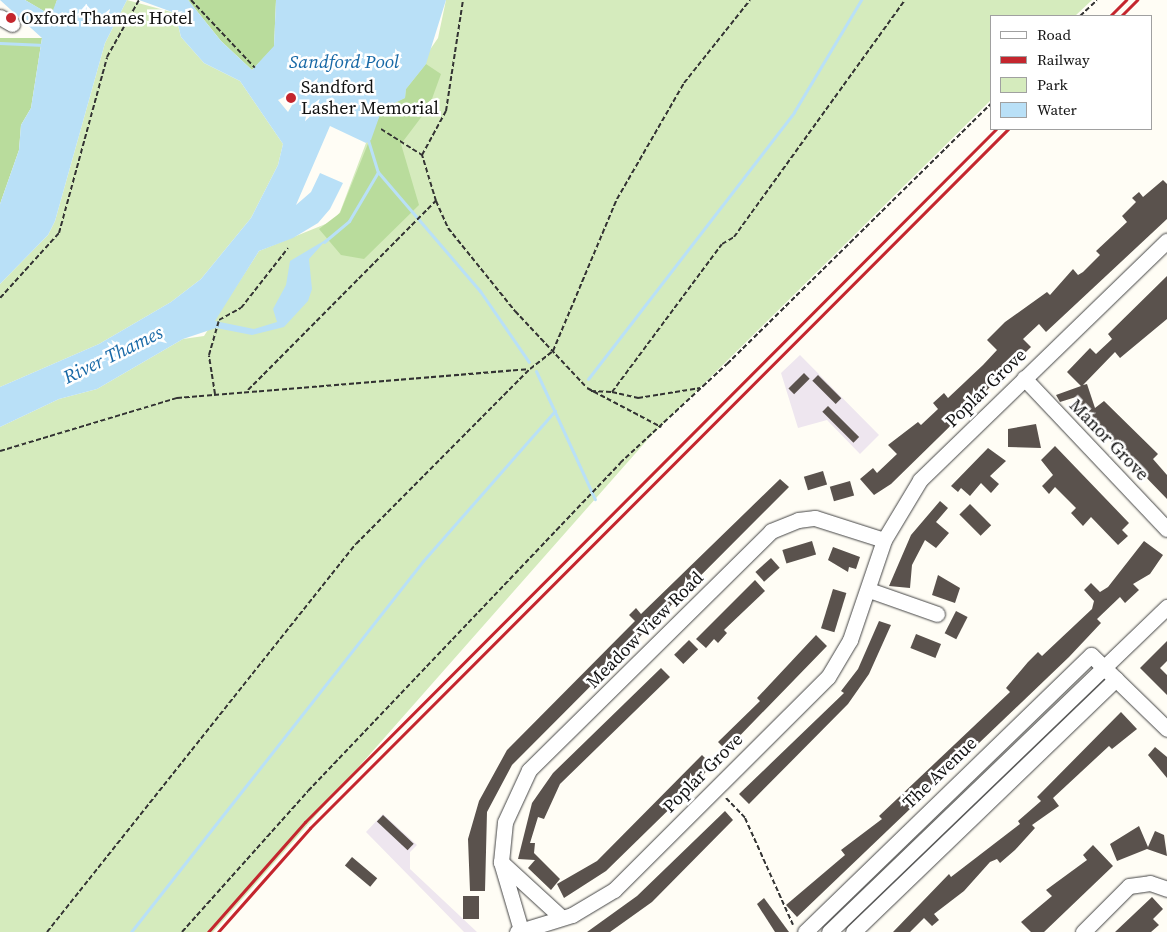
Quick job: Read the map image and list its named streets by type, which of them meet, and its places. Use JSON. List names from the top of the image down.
{
  "streets": {
    "street": [
      "Poplar Grove",
      "Manor Grove",
      "Meadow View Road",
      "The Avenue"
    ]
  },
  "crossings": [
    ["Poplar Grove", "Manor Grove"],
    ["Poplar Grove", "Meadow View Road"]
  ],
  "water": ["Sandford Pool", "River Thames"],
  "places": ["Oxford Thames Hotel", "Sandford Lasher Memorial"],
  "legend": [
    "Road",
    "Railway",
    "Park",
    "Water"
  ]
}
